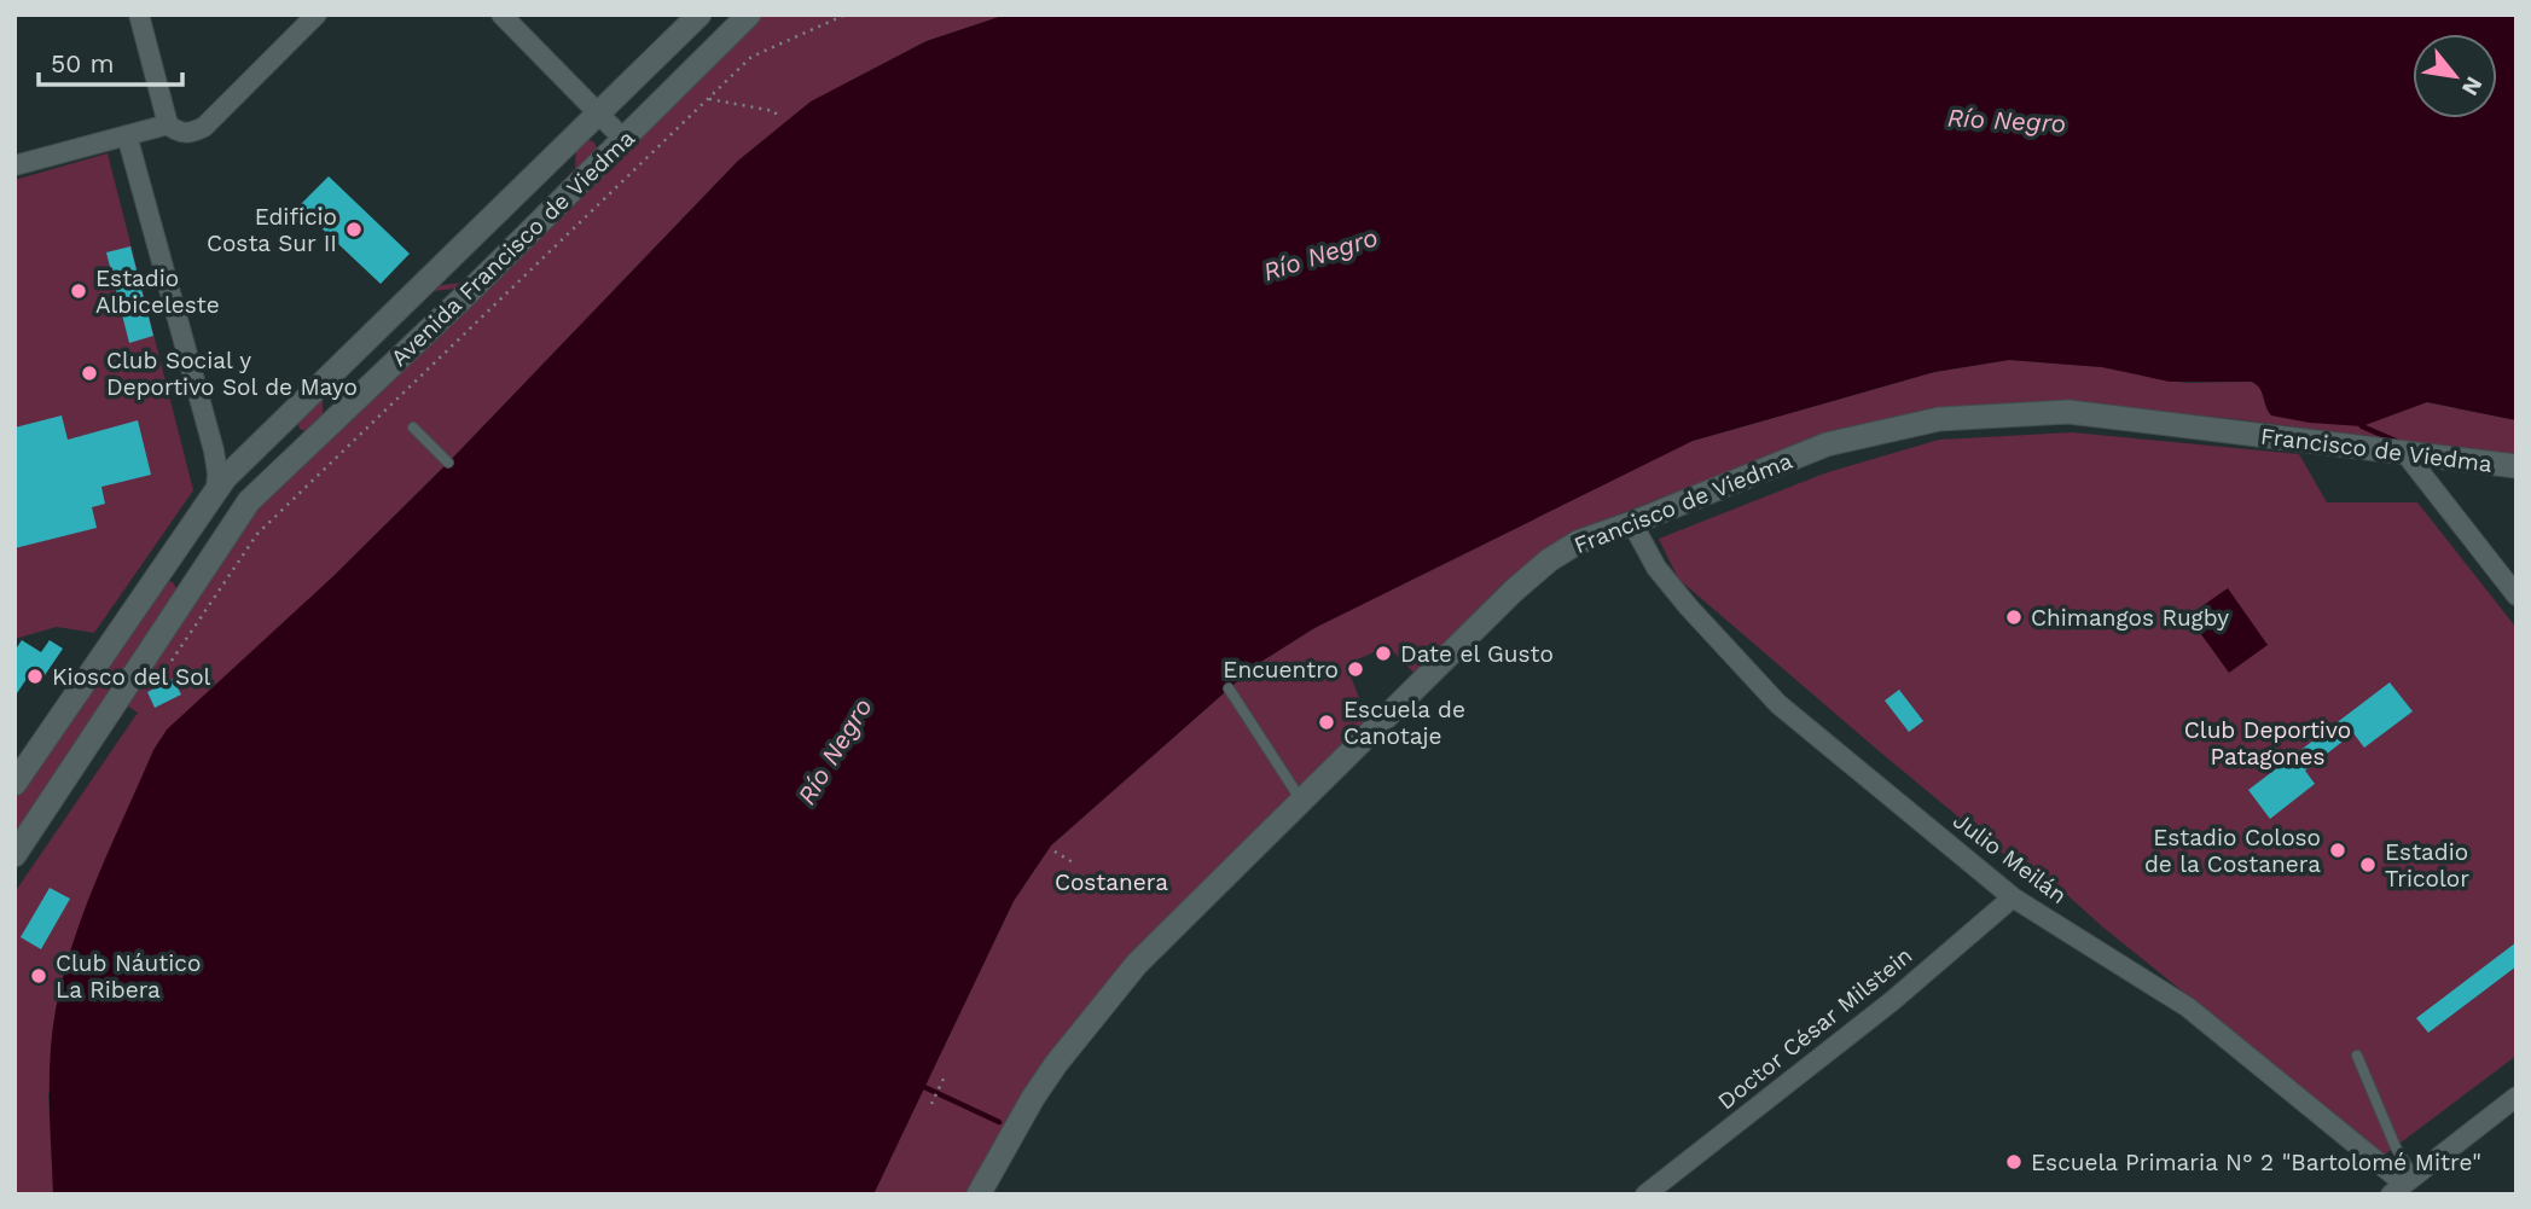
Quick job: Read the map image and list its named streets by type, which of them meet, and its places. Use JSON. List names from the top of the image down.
{
  "streets": {
    "main road": ["Avenida Francisco de Viedma", "Francisco de Viedma"],
    "street": ["Julio Meilán", "Doctor César Milstein"]
  },
  "crossings": [
    ["Francisco de Viedma", "Julio Meilán"],
    ["Julio Meilán", "Doctor César Milstein"]
  ],
  "water": ["Río Negro"],
  "parks": ["Club Deportivo Patagones", "Costanera"],
  "places": [
    "Edificio Costa Sur II",
    "Estadio Albiceleste",
    "Club Social y Deportivo Sol de Mayo",
    "Chimangos Rugby",
    "Date el Gusto",
    "Encuentro",
    "Kiosco del Sol",
    "Escuela de Canotaje",
    "Estadio Coloso de la Costanera",
    "Estadio Tricolor",
    "Club Náutico La Ribera",
    "Escuela Primaria N° 2 \"Bartolomé Mitre\""
  ],
  "scale_bar": "50 m",
  "north": "bottom right"
}
